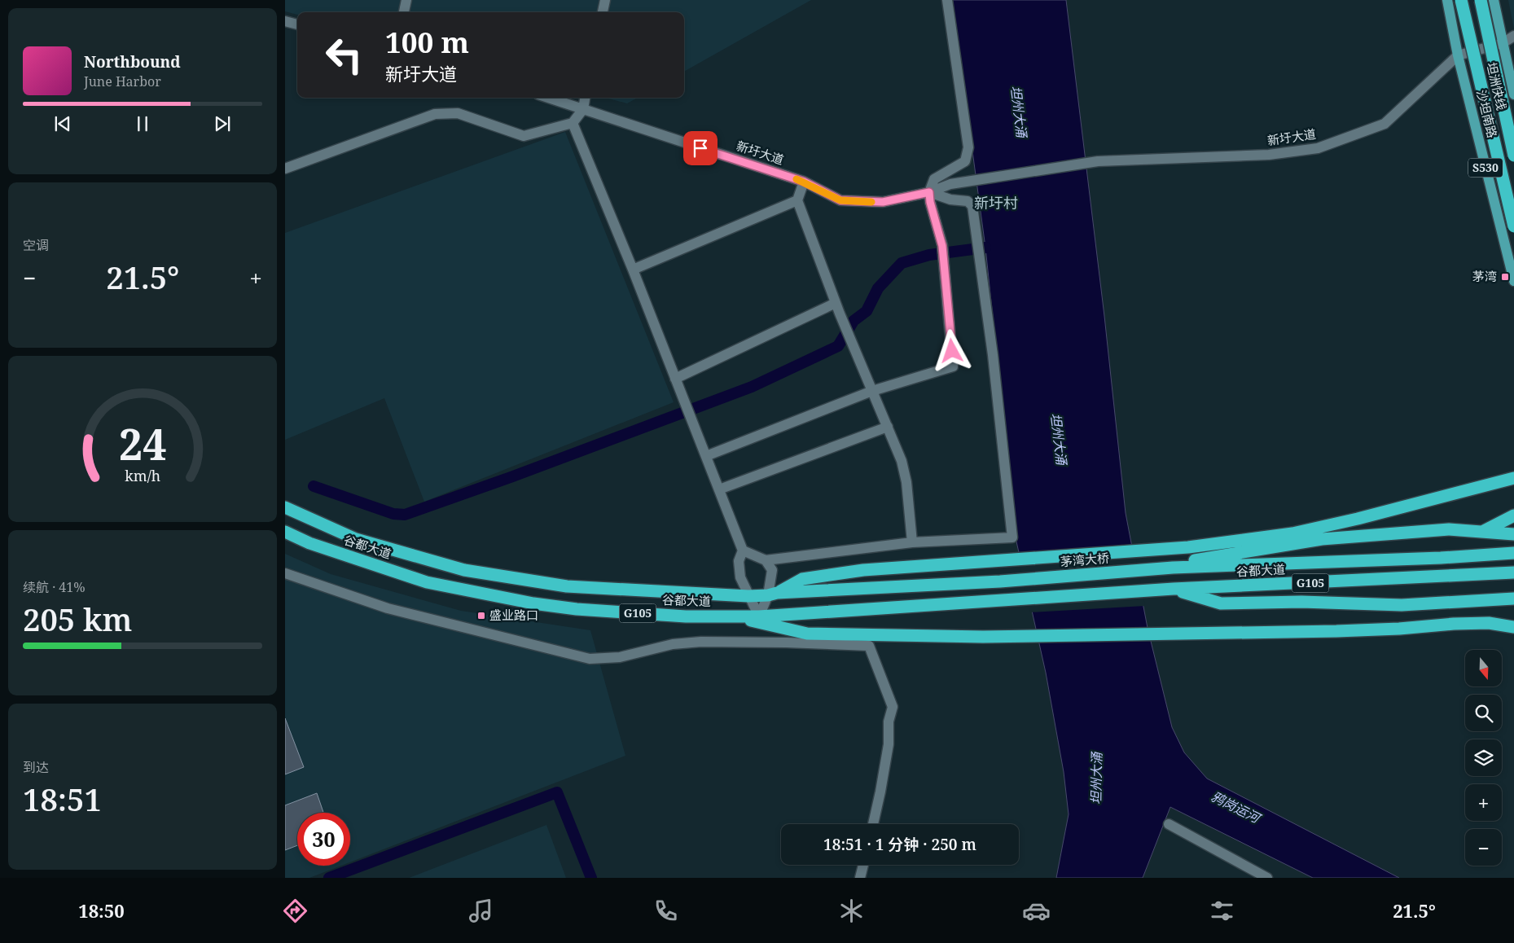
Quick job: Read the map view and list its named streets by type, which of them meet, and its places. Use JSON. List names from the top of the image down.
{
  "streets": {
    "highway": [
      "坦洲快线",
      "谷都大道",
      "茅湾大桥",
      "G105"
    ],
    "main road": ["沙坦南路", "S530"],
    "street": ["新圩大道"]
  },
  "crossings": [
    ["沙坦南路", "新圩大道"],
    ["谷都大道", "茅湾大桥"]
  ],
  "districts": ["新圩村"],
  "water": ["坦州大涌", "鸦岗运河"],
  "places": {
    "transit": ["茅湾", "盛业路口"]
  },
  "north": "bottom",
  "page": {
    "turn": ["100 m", "新圩大道"],
    "song": ["Northbound", "June Harbor"],
    "tile": [
      "空调",
      ["续航 · 41%", "205 km"],
      ["到达", "18:51"]
    ],
    "heat": ["−", "21.5°", "+"],
    "map_buttons": ["+", "−"],
    "limit": "30",
    "trip": "18:51 · 1 分钟 · 250 m",
    "tabs": ["18:50", "21.5°"],
    "gauge": ["24", "km/h"]
  }
}
